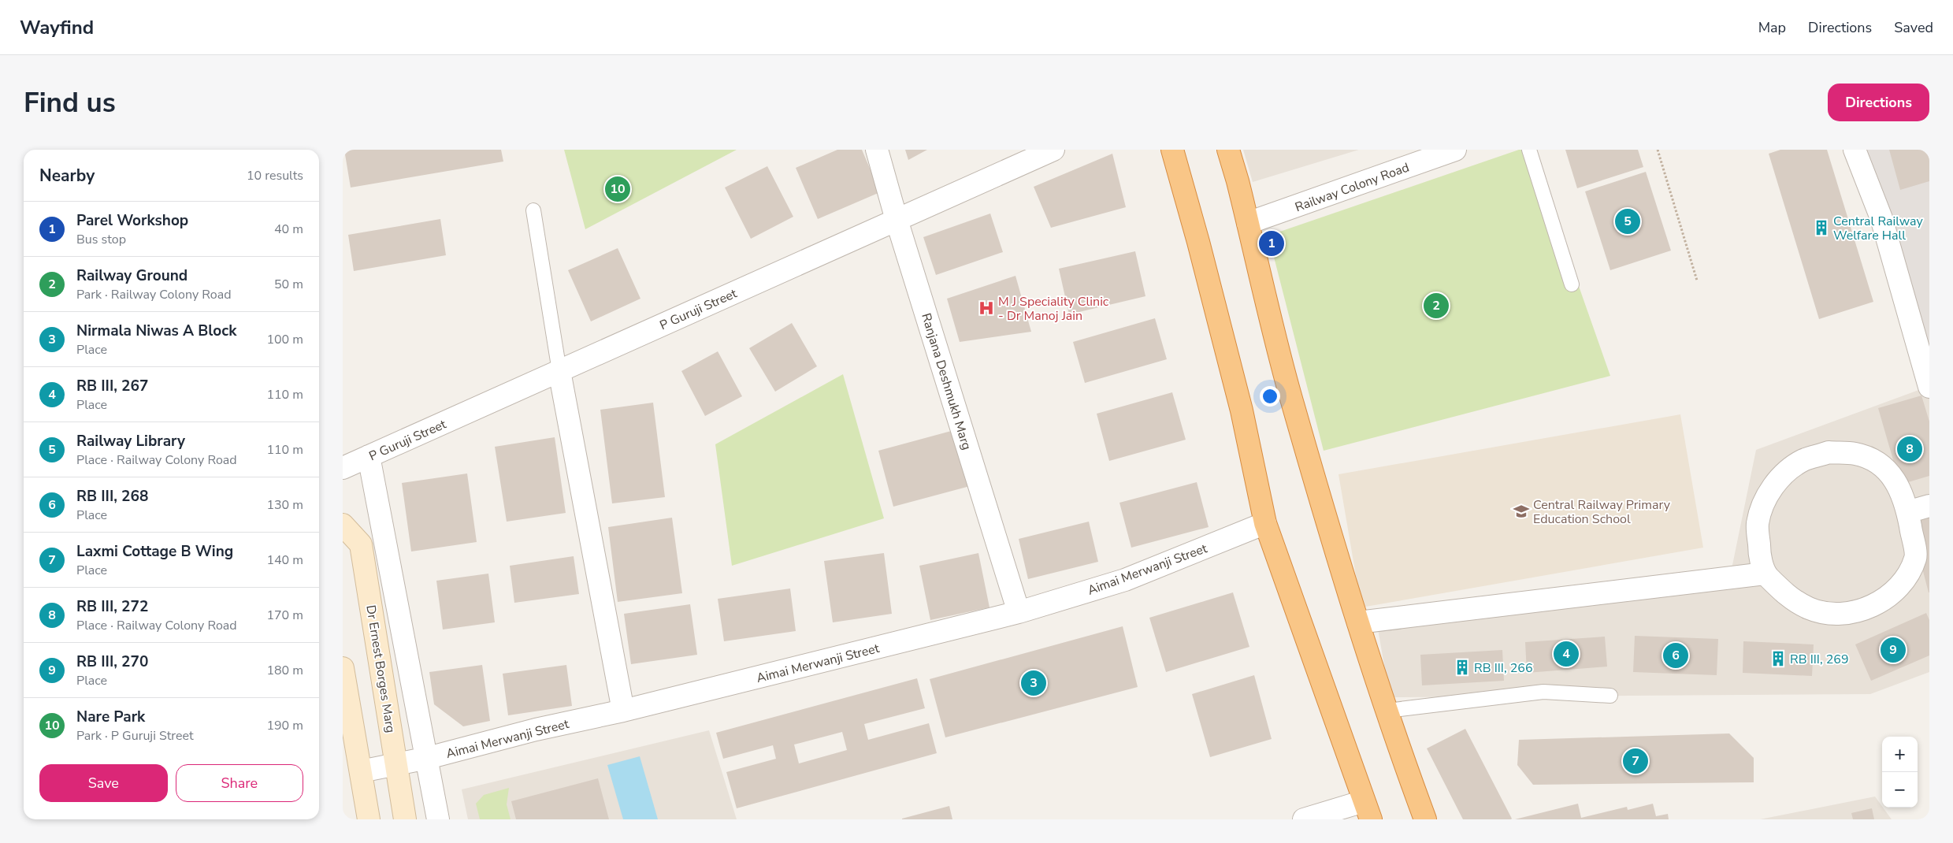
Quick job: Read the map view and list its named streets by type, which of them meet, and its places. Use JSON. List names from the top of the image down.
{
  "streets": {
    "main road": ["Dr Ernest Borges Marg"],
    "street": [
      "Railway Colony Road",
      "P Guruji Street",
      "Ranjana Deshmukh Marg",
      "Aimai Merwanji Street"
    ]
  },
  "crossings": [
    ["P Guruji Street", "Ranjana Deshmukh Marg"],
    ["Ranjana Deshmukh Marg", "Aimai Merwanji Street"],
    ["Aimai Merwanji Street", "Dr Ernest Borges Marg"]
  ],
  "places": {
    "building": ["Central Railway Welfare Hall", "RB III, 269", "RB III, 266"],
    "hospital": ["M J Speciality Clinic - Dr Manoj Jain"],
    "school or university": ["Central Railway Primary Education School"]
  },
  "page": {
    "header": "Wayfind",
    "nav": ["Map", "Directions", "Saved"],
    "buttons": [
      "Directions",
      ["Save", "Share"]
    ],
    "title": "Find us",
    "heading": ["Nearby", "10 results"],
    "pins": [
      "10",
      "5",
      "1",
      "2",
      "8",
      "9",
      "4",
      "6",
      "3",
      "7"
    ],
    "list": [
      {
        "mark": "1",
        "name": "Parel Workshop",
        "note": "Bus stop",
        "value": "40 m"
      },
      {
        "mark": "2",
        "name": "Railway Ground",
        "note": "Park · Railway Colony Road",
        "value": "50 m"
      },
      {
        "mark": "3",
        "name": "Nirmala Niwas A Block",
        "note": "Place",
        "value": "100 m"
      },
      {
        "mark": "4",
        "name": "RB III, 267",
        "note": "Place",
        "value": "110 m"
      },
      {
        "mark": "5",
        "name": "Railway Library",
        "note": "Place · Railway Colony Road",
        "value": "110 m"
      },
      {
        "mark": "6",
        "name": "RB III, 268",
        "note": "Place",
        "value": "130 m"
      },
      {
        "mark": "7",
        "name": "Laxmi Cottage B Wing",
        "note": "Place",
        "value": "140 m"
      },
      {
        "mark": "8",
        "name": "RB III, 272",
        "note": "Place · Railway Colony Road",
        "value": "170 m"
      },
      {
        "mark": "9",
        "name": "RB III, 270",
        "note": "Place",
        "value": "180 m"
      },
      {
        "mark": "10",
        "name": "Nare Park",
        "note": "Park · P Guruji Street",
        "value": "190 m"
      }
    ],
    "map_buttons": ["+", "−"]
  }
}
